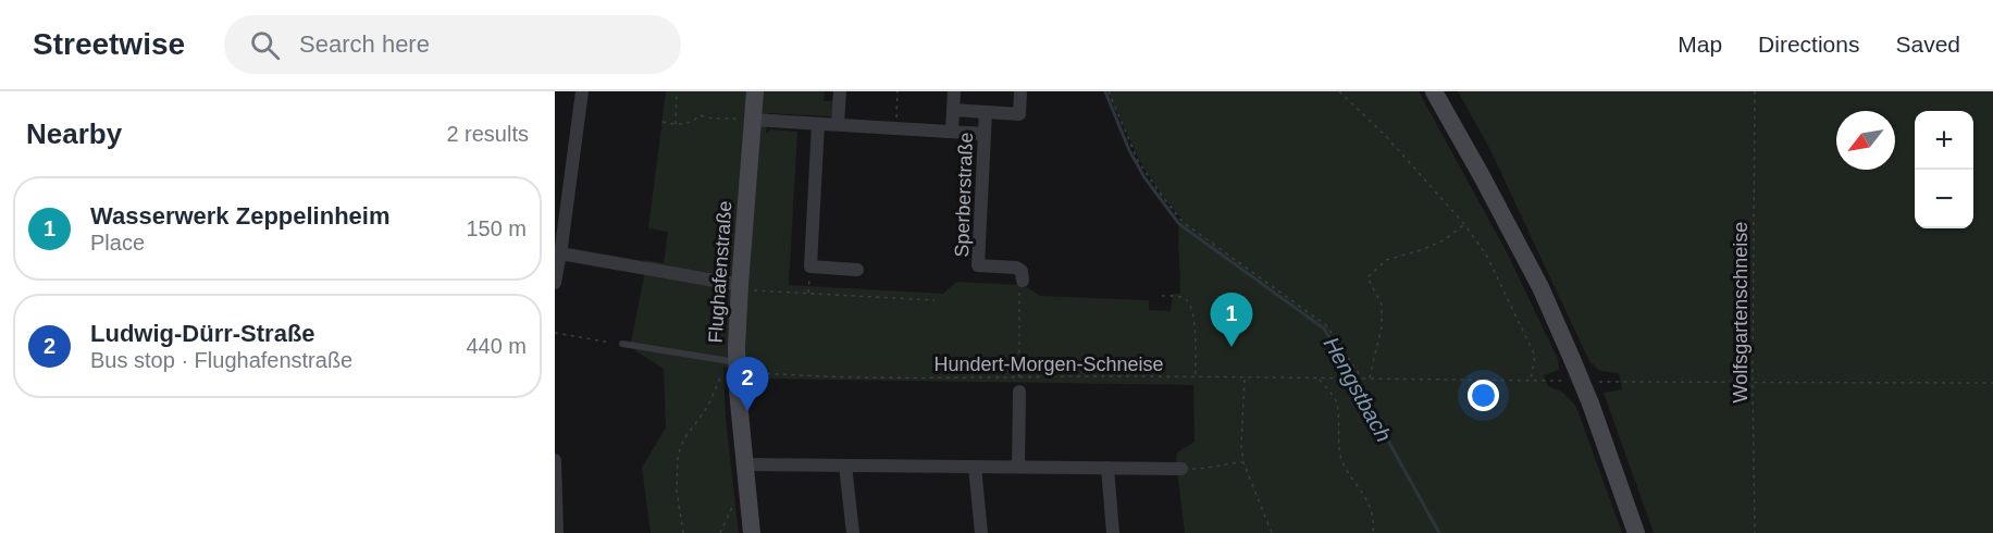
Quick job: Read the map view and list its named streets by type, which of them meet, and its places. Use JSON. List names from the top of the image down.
{
  "streets": {
    "main road": ["Flughafenstraße"],
    "street": ["Sperberstraße"],
    "path": ["Wolfsgartenschneise", "Hundert-Morgen-Schneise"]
  },
  "crossings": [
    ["Flughafenstraße", "Hundert-Morgen-Schneise"]
  ],
  "water": ["Hengstbach"],
  "north": "bottom left",
  "page": {
    "header": "Streetwise",
    "search": "Search here",
    "nav": ["Map", "Directions", "Saved"],
    "heading": ["Nearby", "2 results"],
    "map_buttons": ["+", "−"],
    "list": [
      {
        "mark": "1",
        "name": "Wasserwerk Zeppelinheim",
        "note": "Place",
        "value": "150 m"
      },
      {
        "mark": "2",
        "name": "Ludwig-Dürr-Straße",
        "note": "Bus stop · Flughafenstraße",
        "value": "440 m"
      }
    ],
    "pins": ["1", "2"]
  }
}
